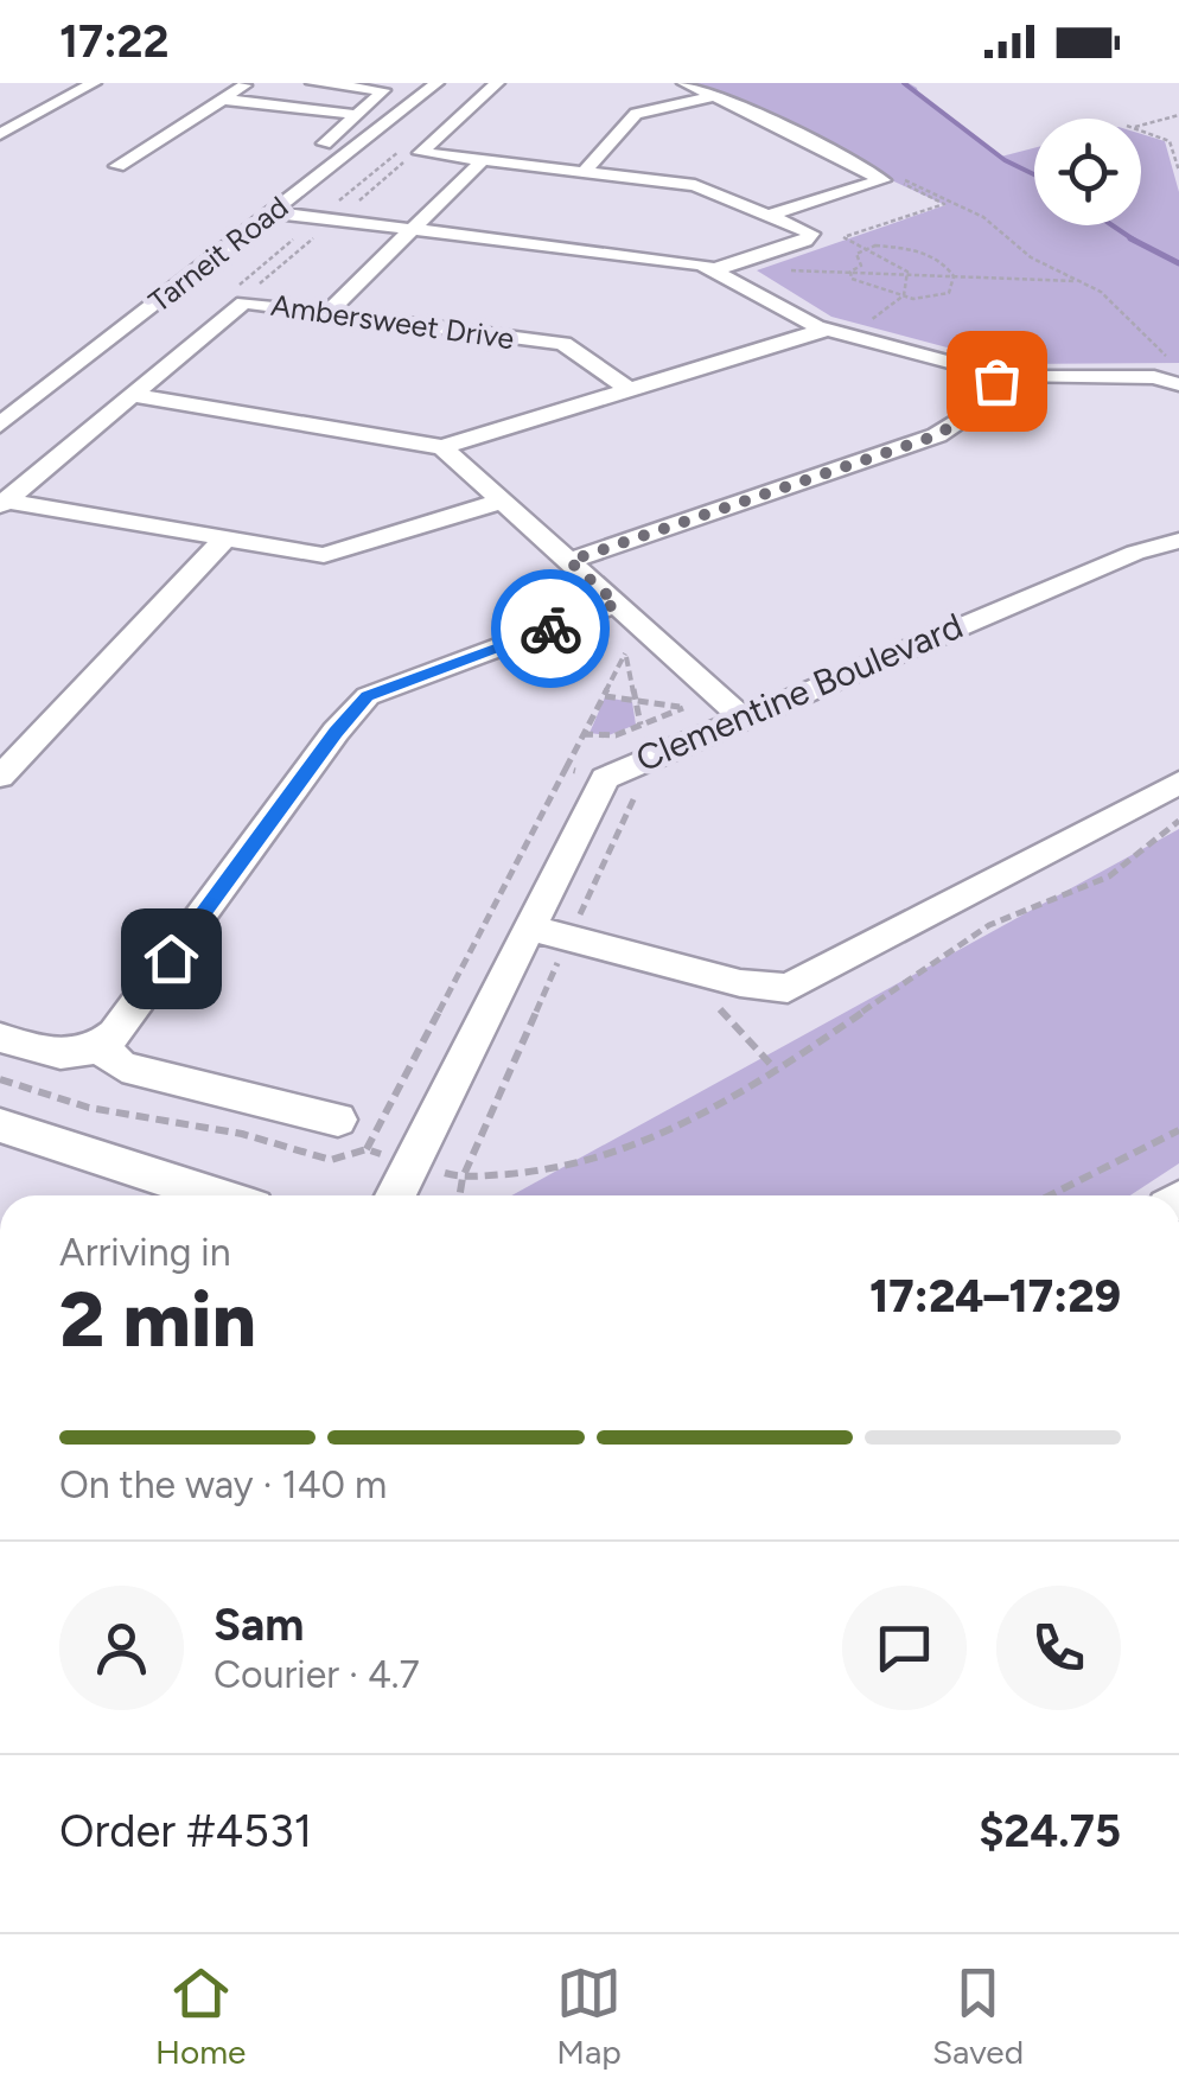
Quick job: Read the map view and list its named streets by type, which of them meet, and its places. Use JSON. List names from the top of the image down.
{
  "streets": {
    "street": ["Tarneit Road", "Ambersweet Drive", "Clementine Boulevard"]
  },
  "page": {
    "status": "17:22",
    "heading": ["2 min", "Arriving in", "17:24–17:29"],
    "panel": [
      "Sam",
      "Courier · 4.7",
      "Order #4531",
      "$24.75"
    ],
    "bar": "On the way · 140 m",
    "tabs": ["Home", "Map", "Saved"]
  }
}
